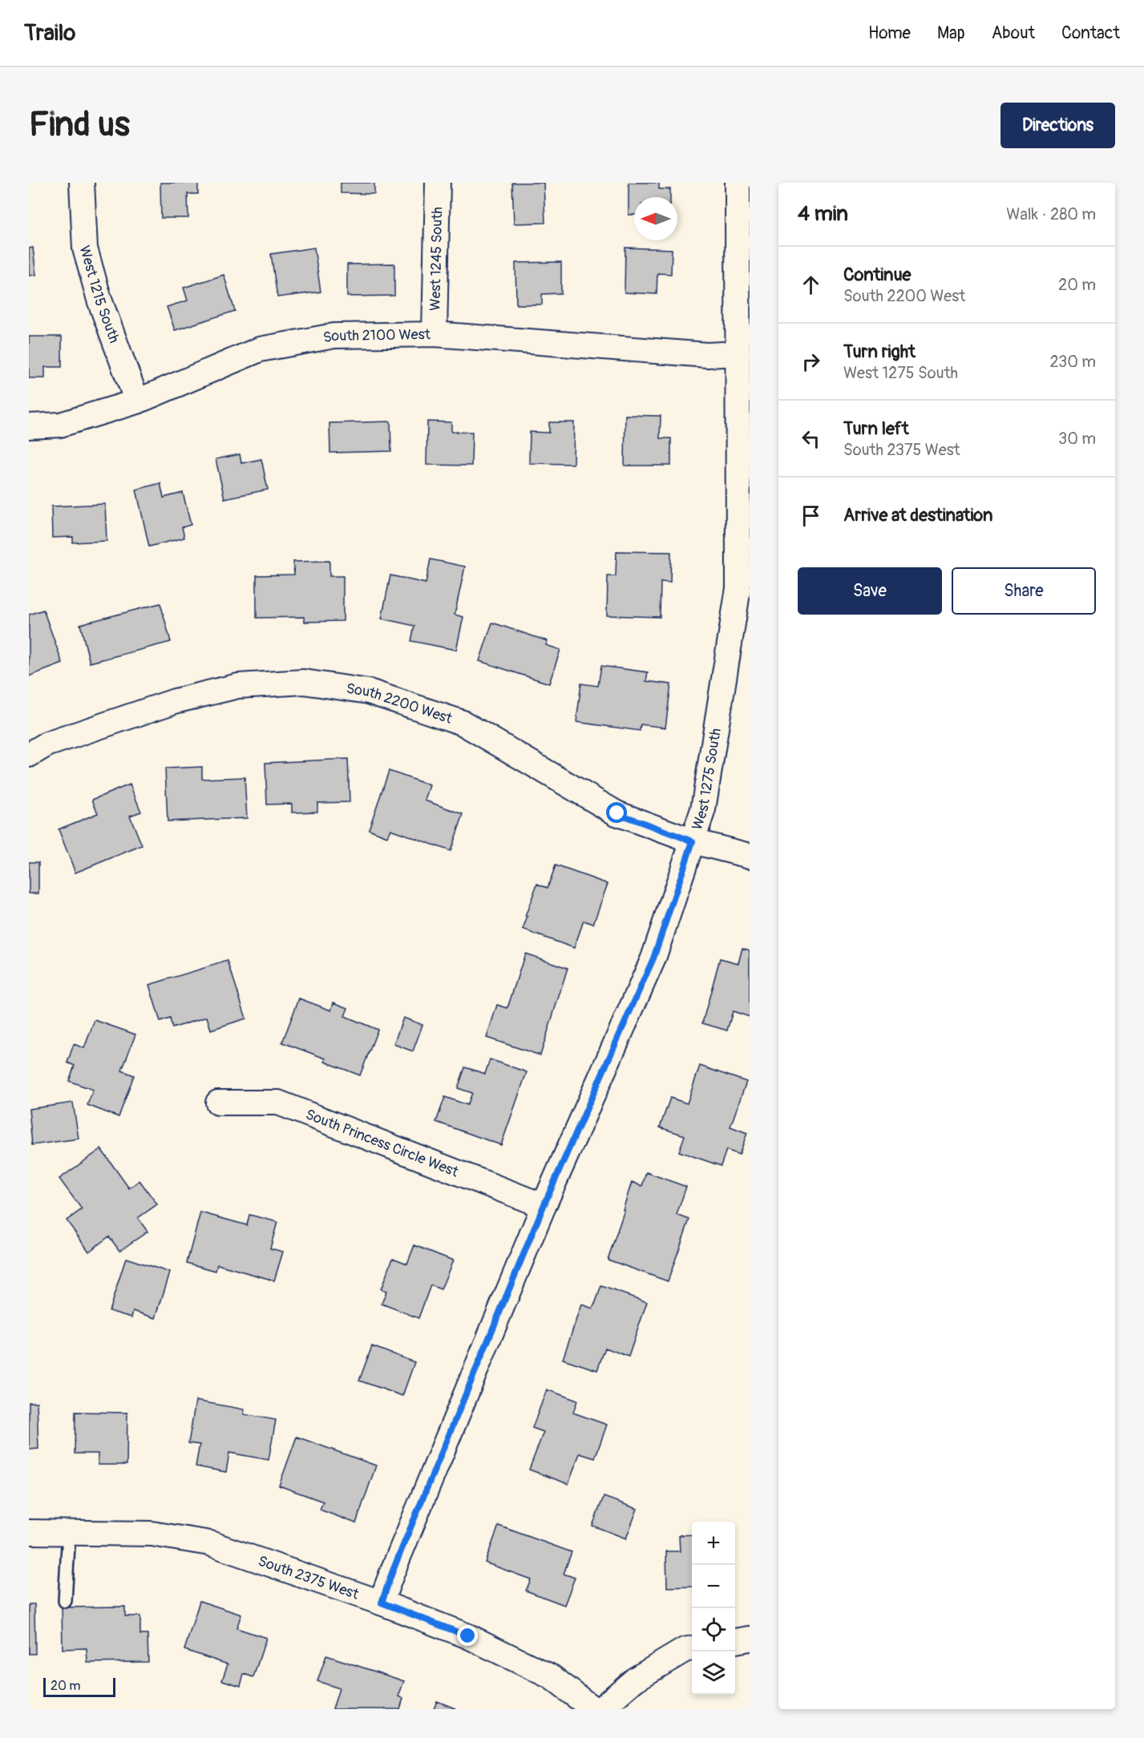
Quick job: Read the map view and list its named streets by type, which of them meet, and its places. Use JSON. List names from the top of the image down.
{
  "streets": {
    "street": [
      "West 1245 South",
      "West 1215 South",
      "South 2100 West",
      "South 2200 West",
      "West 1275 South",
      "South Princess Circle West",
      "South 2375 West"
    ]
  },
  "crossings": [
    ["West 1245 South", "South 2100 West"],
    ["West 1215 South", "South 2100 West"],
    ["South 2100 West", "West 1275 South"],
    ["South 2200 West", "West 1275 South"],
    ["West 1275 South", "South Princess Circle West"],
    ["West 1275 South", "South 2375 West"]
  ],
  "scale_bar": "20 m",
  "north": "left",
  "page": {
    "header": "Trailo",
    "nav": [
      "Home",
      "Map",
      "About",
      "Contact"
    ],
    "buttons": [
      "Directions",
      ["Save", "Share"]
    ],
    "title": "Find us",
    "heading": ["4 min", "Walk · 280 m"],
    "list": [
      ["Continue", "South 2200 West", "20 m"],
      ["Turn right", "West 1275 South", "230 m"],
      ["Turn left", "South 2375 West", "30 m"],
      "Arrive at destination"
    ],
    "map_buttons": ["+", "−"],
    "scale": "20 m"
  }
}
